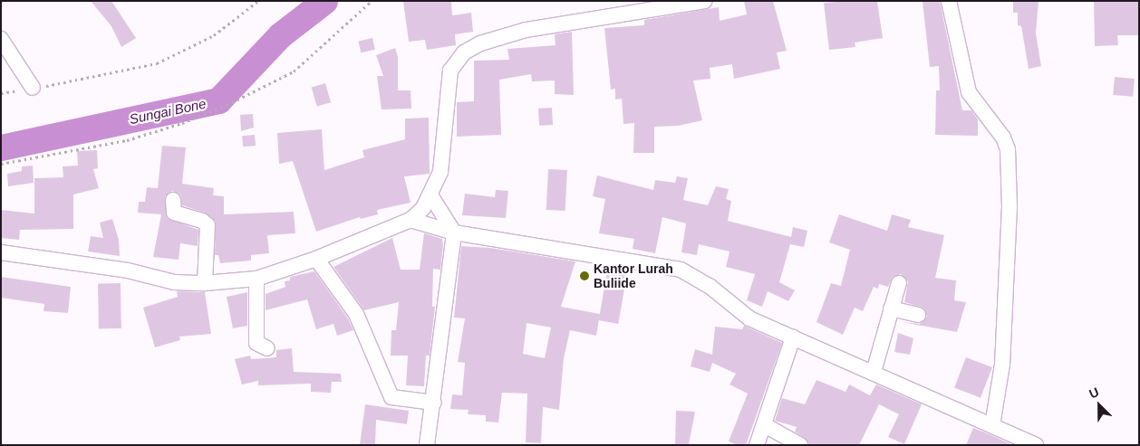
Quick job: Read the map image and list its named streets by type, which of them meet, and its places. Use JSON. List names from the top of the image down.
{
  "water": ["Sungai Bone"],
  "places": ["Kantor Lurah Buliide"],
  "north": "top left"
}
